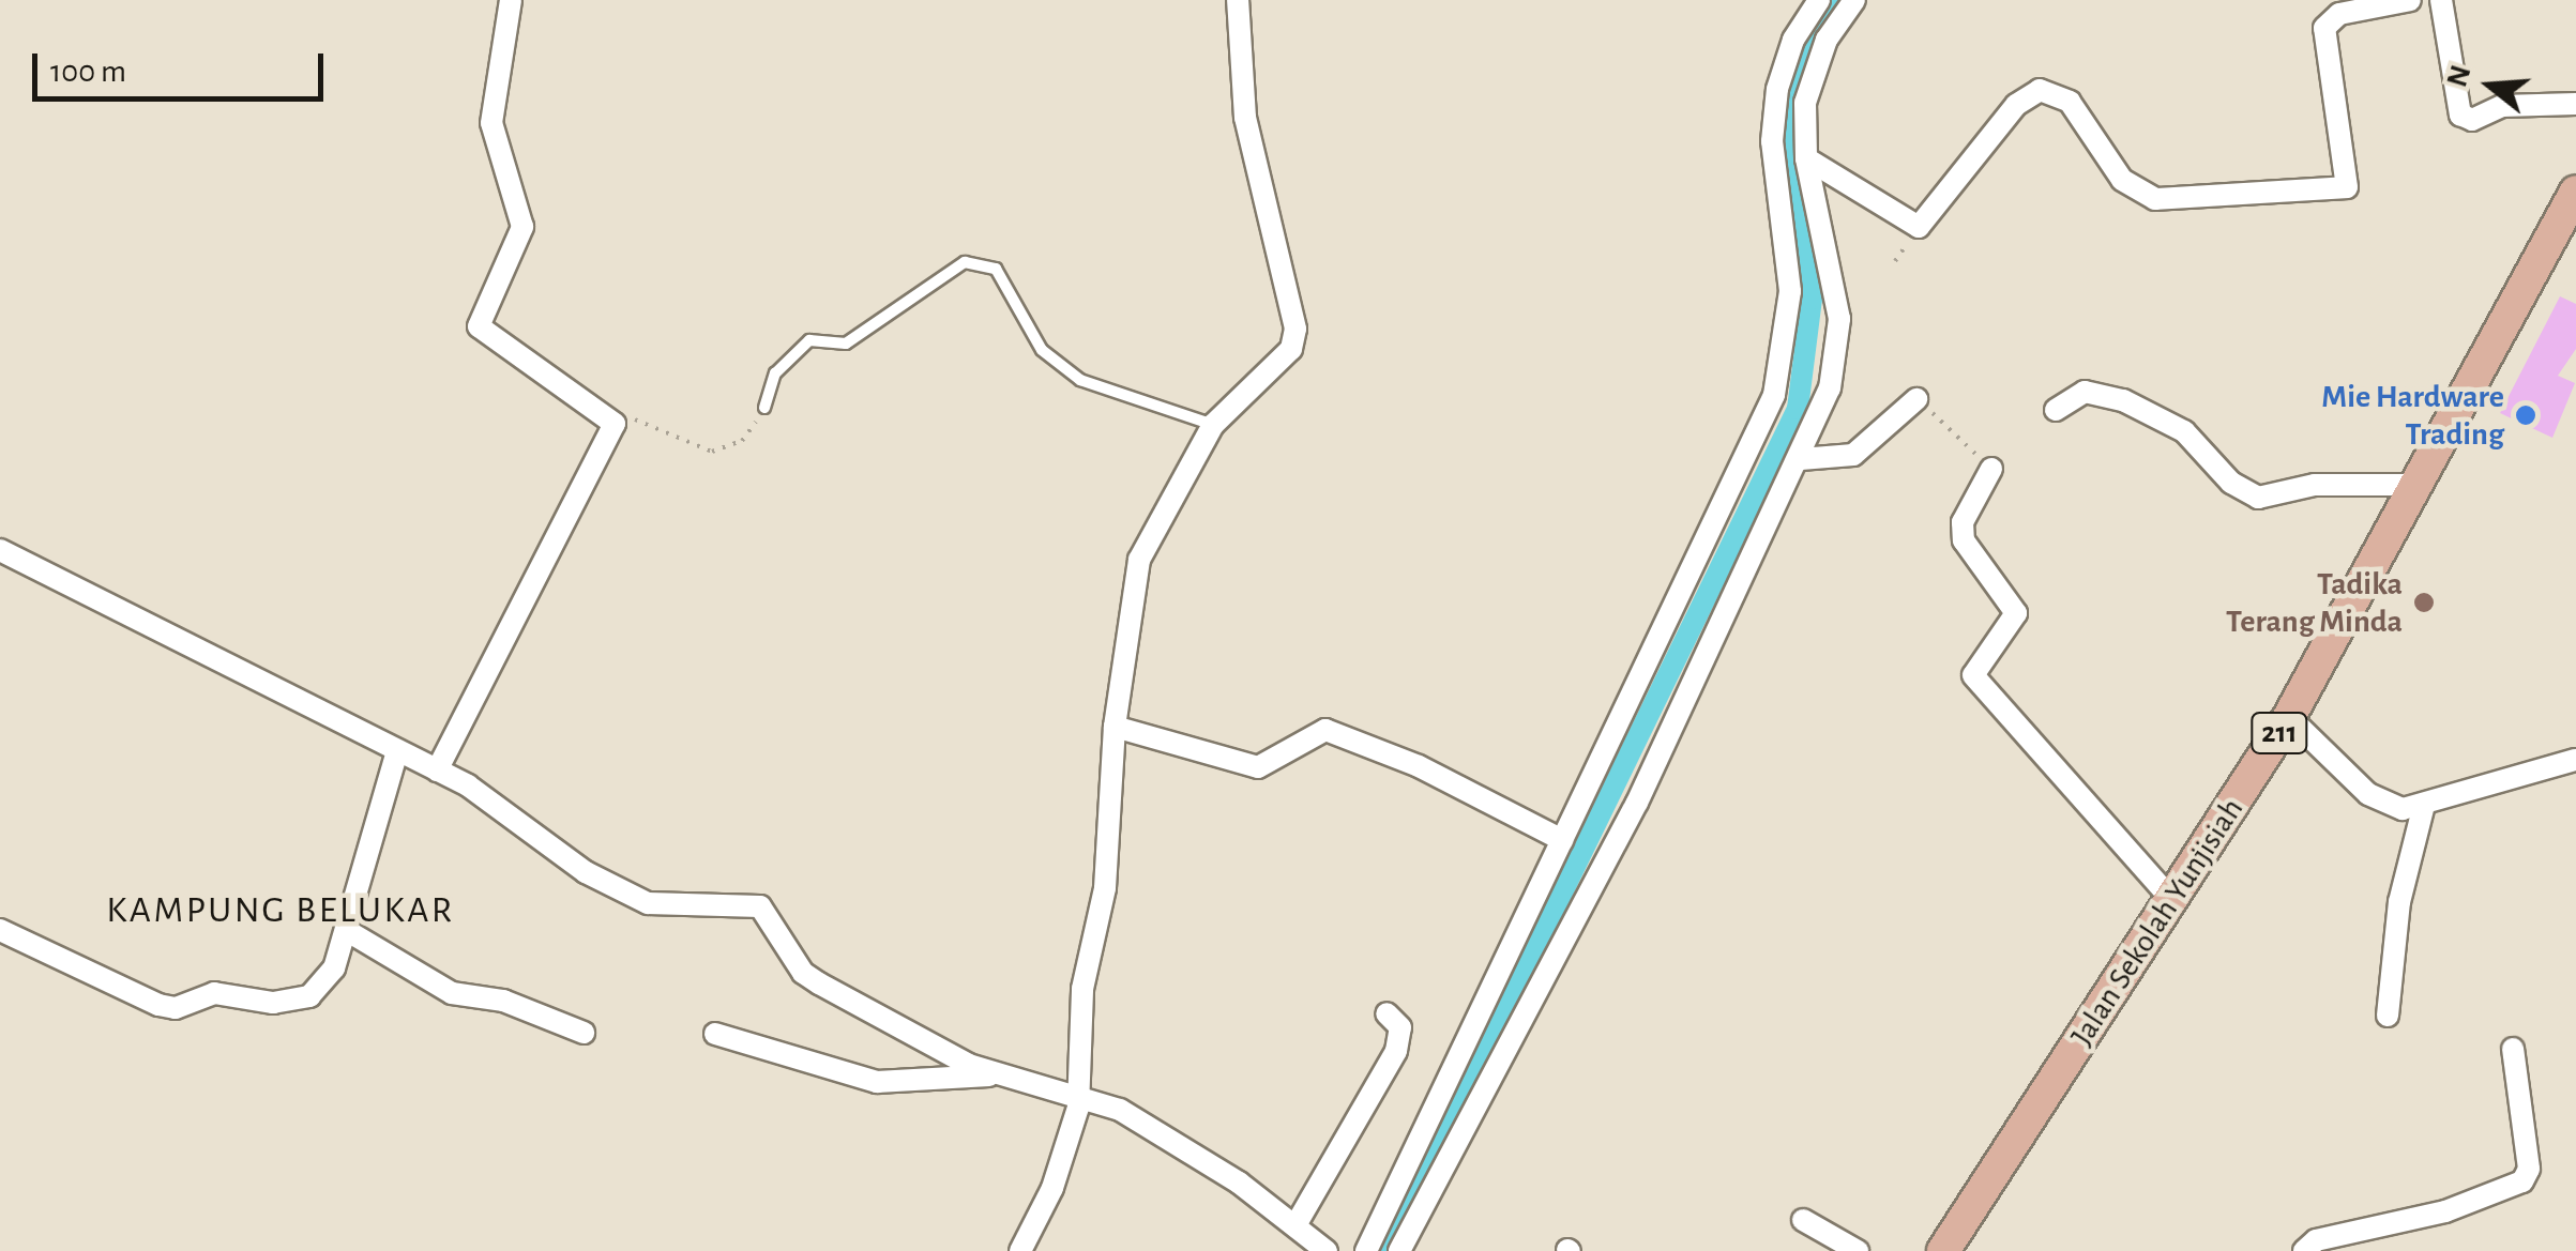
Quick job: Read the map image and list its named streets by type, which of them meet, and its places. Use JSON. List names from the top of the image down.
{
  "streets": {
    "main road": ["211", "Jalan Sekolah Yunjisiah"]
  },
  "districts": ["KAMPUNG BELUKAR"],
  "places": ["Mie Hardware Trading", "Tadika Terang Minda"],
  "scale_bar": "100 m",
  "north": "left"
}
